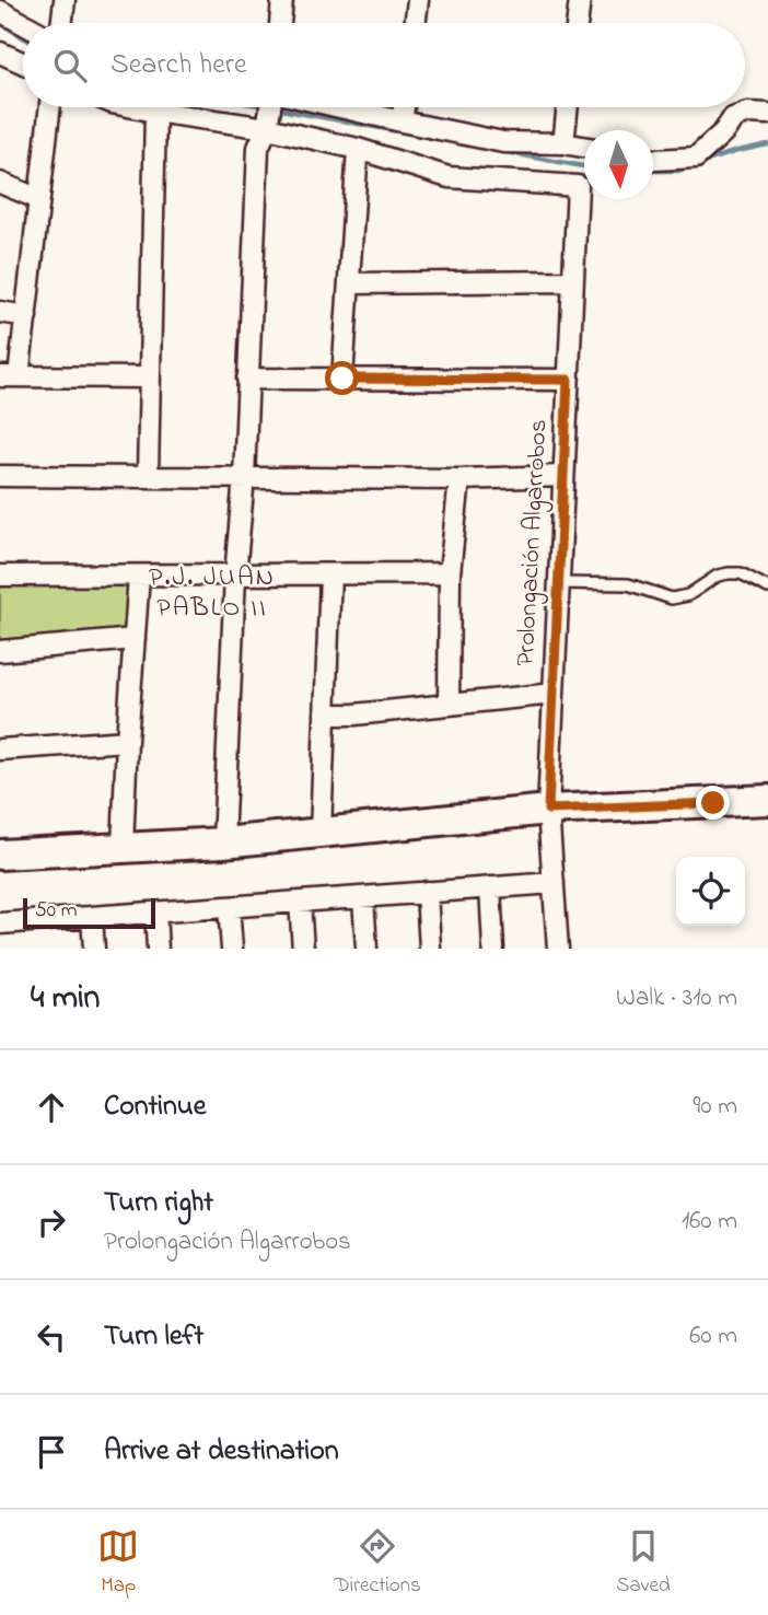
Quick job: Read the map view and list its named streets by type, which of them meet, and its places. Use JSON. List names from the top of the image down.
{
  "streets": {
    "street": ["Prolongación Algarrobos"]
  },
  "districts": ["P.J. JUAN PABLO II"],
  "scale_bar": "50 m",
  "north": "bottom",
  "page": {
    "search": "Search here",
    "scale": "50 m",
    "heading": ["4 min", "Walk · 310 m"],
    "list": [
      ["Continue", "90 m"],
      ["Turn right", "Prolongación Algarrobos", "160 m"],
      ["Turn left", "60 m"],
      "Arrive at destination"
    ],
    "nav": ["Map", "Directions", "Saved"]
  }
}
